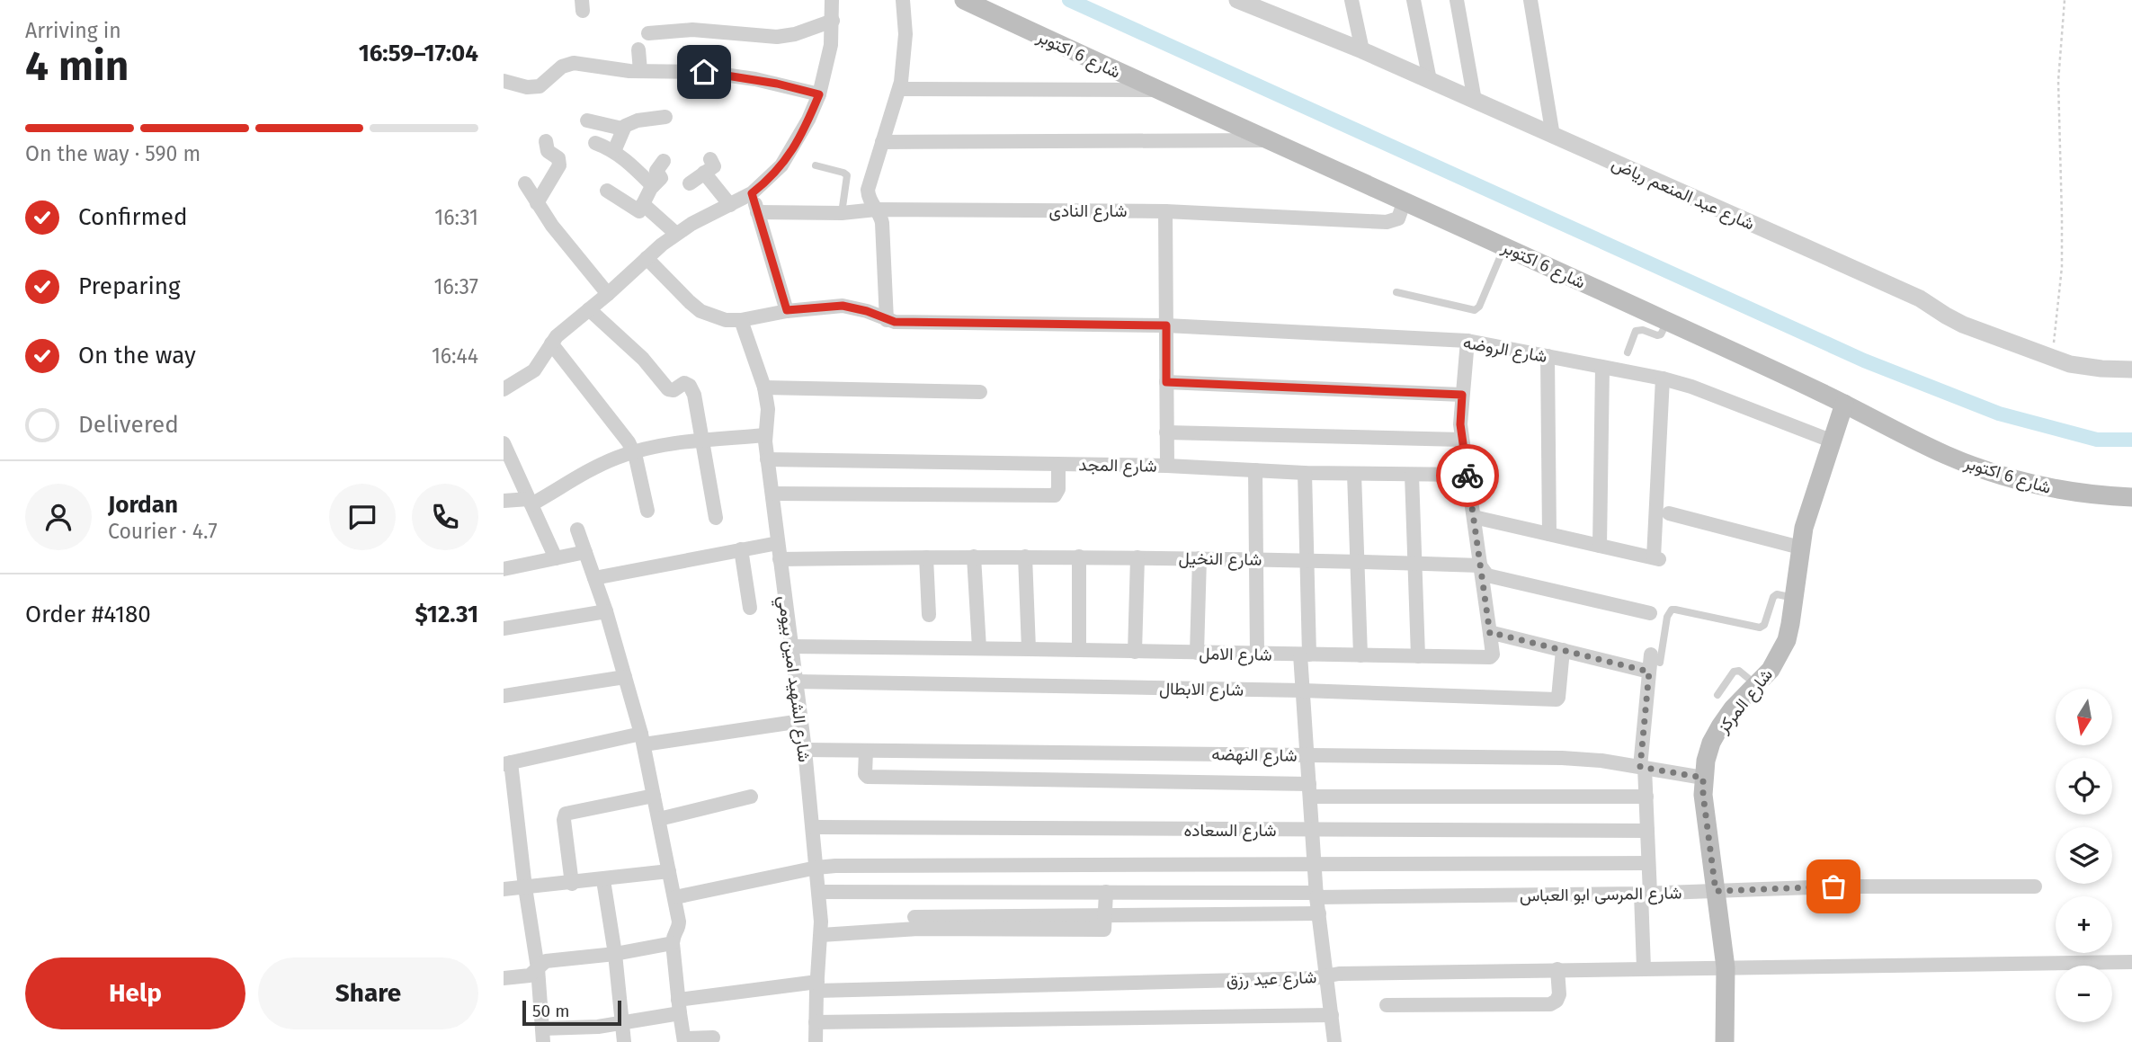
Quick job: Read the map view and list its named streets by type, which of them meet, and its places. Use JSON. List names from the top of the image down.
{
  "streets": {
    "main road": ["شارع 6 اكتوبر", "شارع المركز"],
    "street": [
      "شارع عبد المنعم رياض",
      "شارع النادى",
      "شارع الروضه",
      "شارع المجد",
      "شارع النخيل",
      "شارع الامل",
      "شارع الشهيد امين بيومي",
      "شارع الابطال",
      "شارع النهضه",
      "شارع السعاده",
      "شارع المرسى ابو العباس",
      "شارع عيد رزق"
    ]
  },
  "crossings": [
    ["شارع 6 اكتوبر", "شارع النادى"],
    ["شارع 6 اكتوبر", "شارع المركز"],
    ["شارع الروضه", "شارع الشهيد امين بيومي"],
    ["شارع الروضه", "شارع المركز"],
    ["شارع المجد", "شارع الشهيد امين بيومي"],
    ["شارع النخيل", "شارع الشهيد امين بيومي"],
    ["شارع الامل", "شارع الشهيد امين بيومي"],
    ["شارع الشهيد امين بيومي", "شارع الابطال"],
    ["شارع الشهيد امين بيومي", "شارع النهضه"],
    ["شارع الشهيد امين بيومي", "شارع السعاده"],
    ["شارع الشهيد امين بيومي", "شارع المرسى ابو العباس"],
    ["شارع الشهيد امين بيومي", "شارع عيد رزق"],
    ["شارع المركز", "شارع النهضه"],
    ["شارع المركز", "شارع المرسى ابو العباس"],
    ["شارع المركز", "شارع عيد رزق"]
  ],
  "scale_bar": "50 m",
  "north": "bottom",
  "page": {
    "heading": ["4 min", "Arriving in", "16:59–17:04"],
    "panel": [
      "Jordan",
      "Courier · 4.7",
      "Order #4180",
      "$12.31"
    ],
    "bar": "On the way · 590 m",
    "list": [
      ["Confirmed", "16:31"],
      ["Preparing", "16:37"],
      ["On the way", "16:44"],
      "Delivered"
    ],
    "map_buttons": ["+", "−"],
    "buttons": ["Help", "Share"],
    "scale": "50 m"
  }
}
